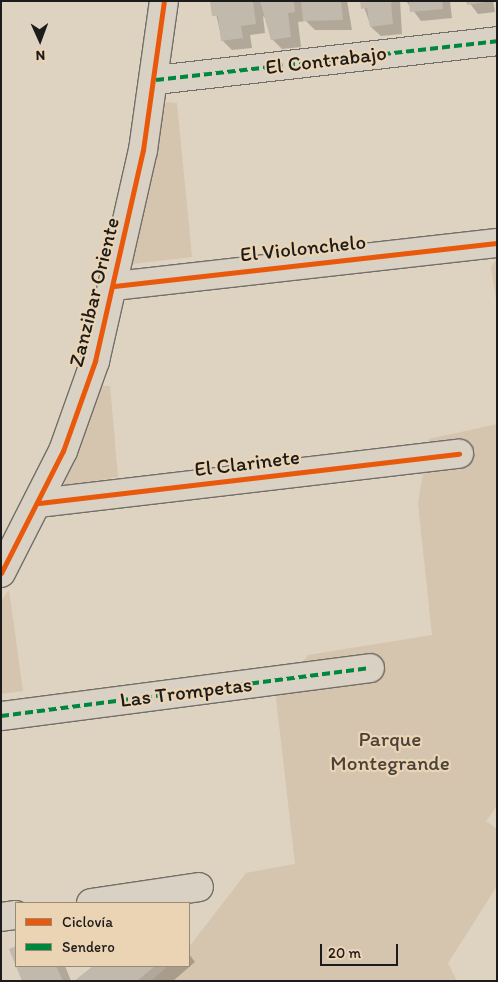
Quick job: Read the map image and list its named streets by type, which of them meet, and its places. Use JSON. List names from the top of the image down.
{
  "streets": {
    "street": [
      "El Contrabajo",
      "El Violonchelo",
      "Zanzibar Oriente",
      "El Clarinete",
      "Las Trompetas"
    ]
  },
  "crossings": [
    ["El Contrabajo", "Zanzibar Oriente"],
    ["El Violonchelo", "Zanzibar Oriente"],
    ["Zanzibar Oriente", "El Clarinete"]
  ],
  "parks": ["Parque Montegrande"],
  "legend": ["Ciclovía", "Sendero"],
  "scale_bar": "20 m",
  "north": "bottom"
}
